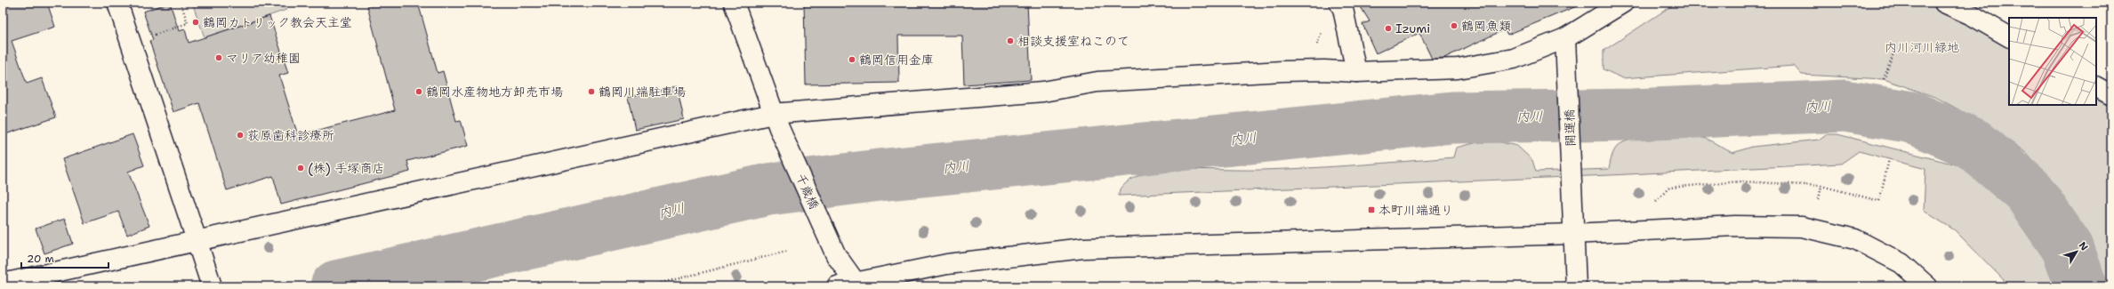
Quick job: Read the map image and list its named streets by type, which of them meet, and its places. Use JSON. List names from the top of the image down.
{
  "streets": {
    "street": ["開運橋", "千歳橋"]
  },
  "water": ["内川"],
  "parks": ["内川河川緑地"],
  "places": {
    "other": [
      "鶴岡カトリック教会天主堂",
      "鶴岡魚類",
      "Izumi",
      "相談支援室ねこのて",
      "マリア幼稚園",
      "鶴岡信用金庫",
      "鶴岡水産物地方卸売市場",
      "鶴岡川端駐車場",
      "荻原歯科診療所",
      "(株) 手塚商店"
    ],
    "transit": ["本町川端通り"]
  },
  "scale_bar": "20 m",
  "north": "top right"
}
